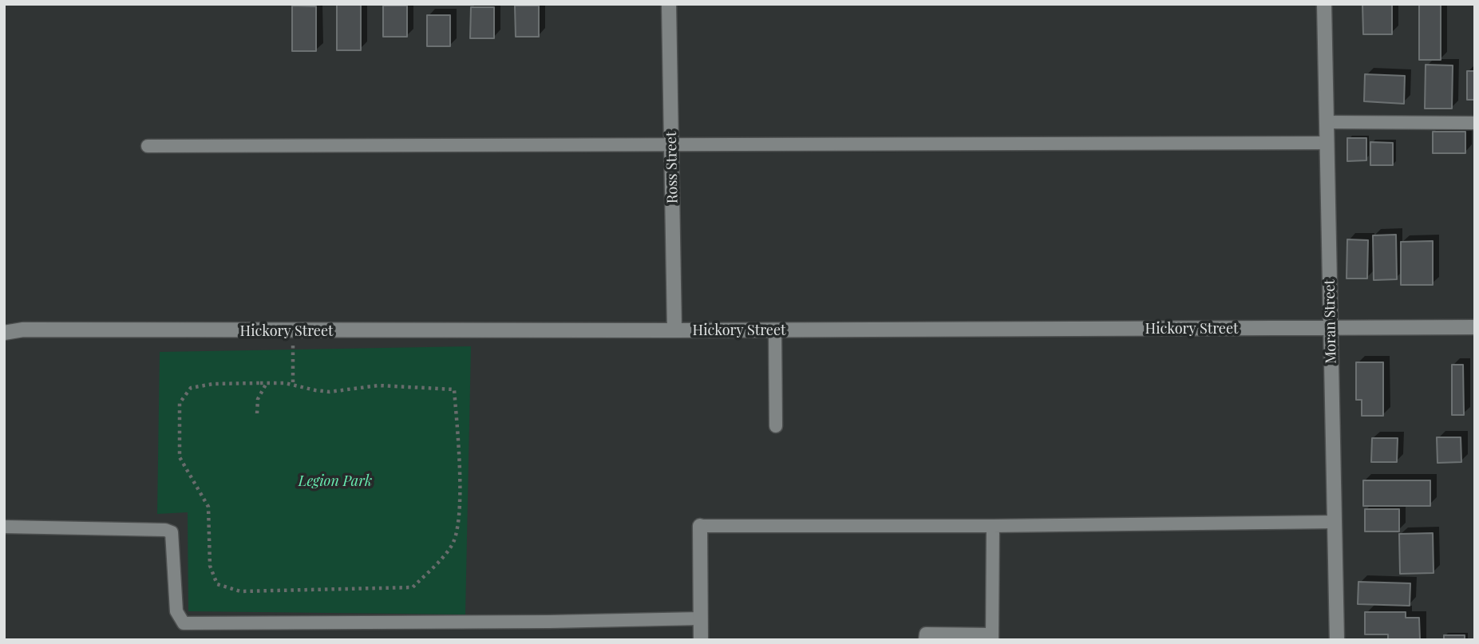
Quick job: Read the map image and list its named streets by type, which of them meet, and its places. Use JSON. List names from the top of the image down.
{
  "streets": {
    "street": ["Ross Street", "Moran Street", "Hickory Street"]
  },
  "crossings": [
    ["Ross Street", "Hickory Street"],
    ["Moran Street", "Hickory Street"]
  ],
  "parks": ["Legion Park"]
}
